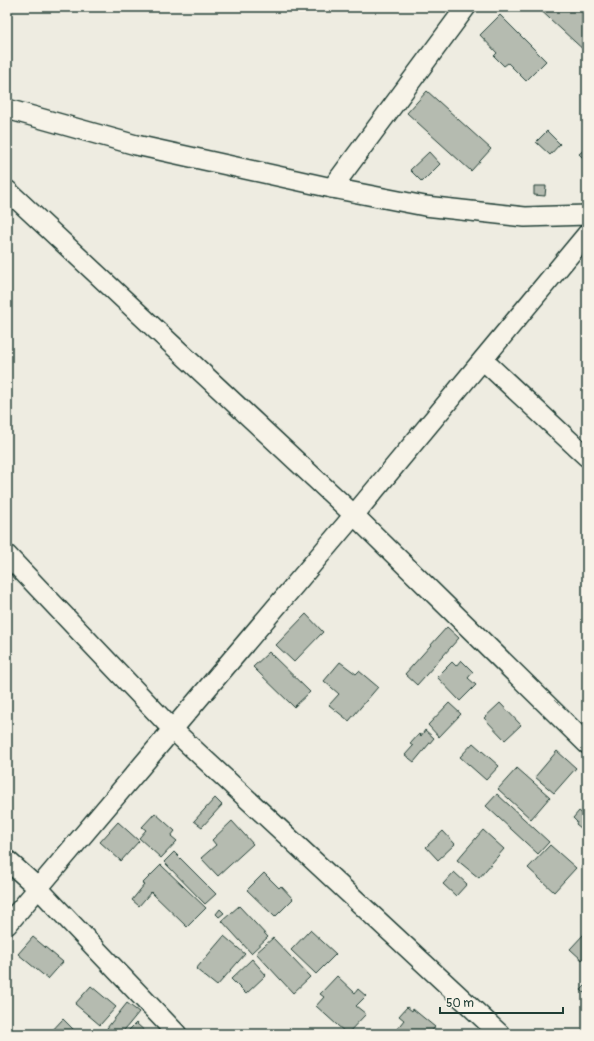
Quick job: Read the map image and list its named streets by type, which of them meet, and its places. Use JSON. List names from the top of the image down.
{
  "scale_bar": "50 m"
}
